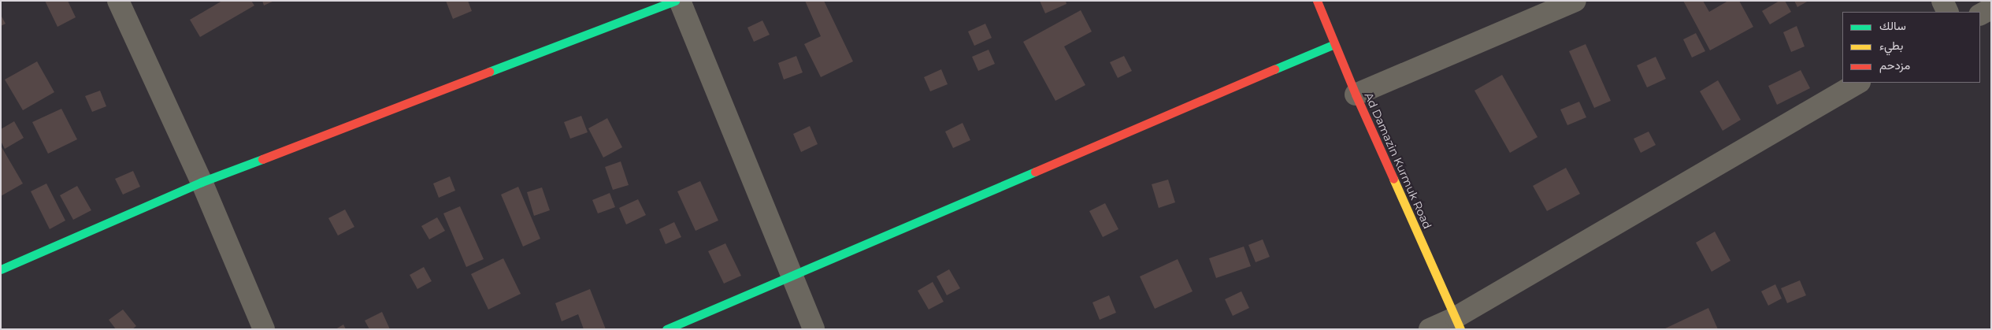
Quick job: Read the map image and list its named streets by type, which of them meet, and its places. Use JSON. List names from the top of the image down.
{
  "streets": {
    "main road": ["Ad Damazin Kurmuk Road"]
  },
  "legend": ["سالك", "بطيء", "مزدحم"]
}
